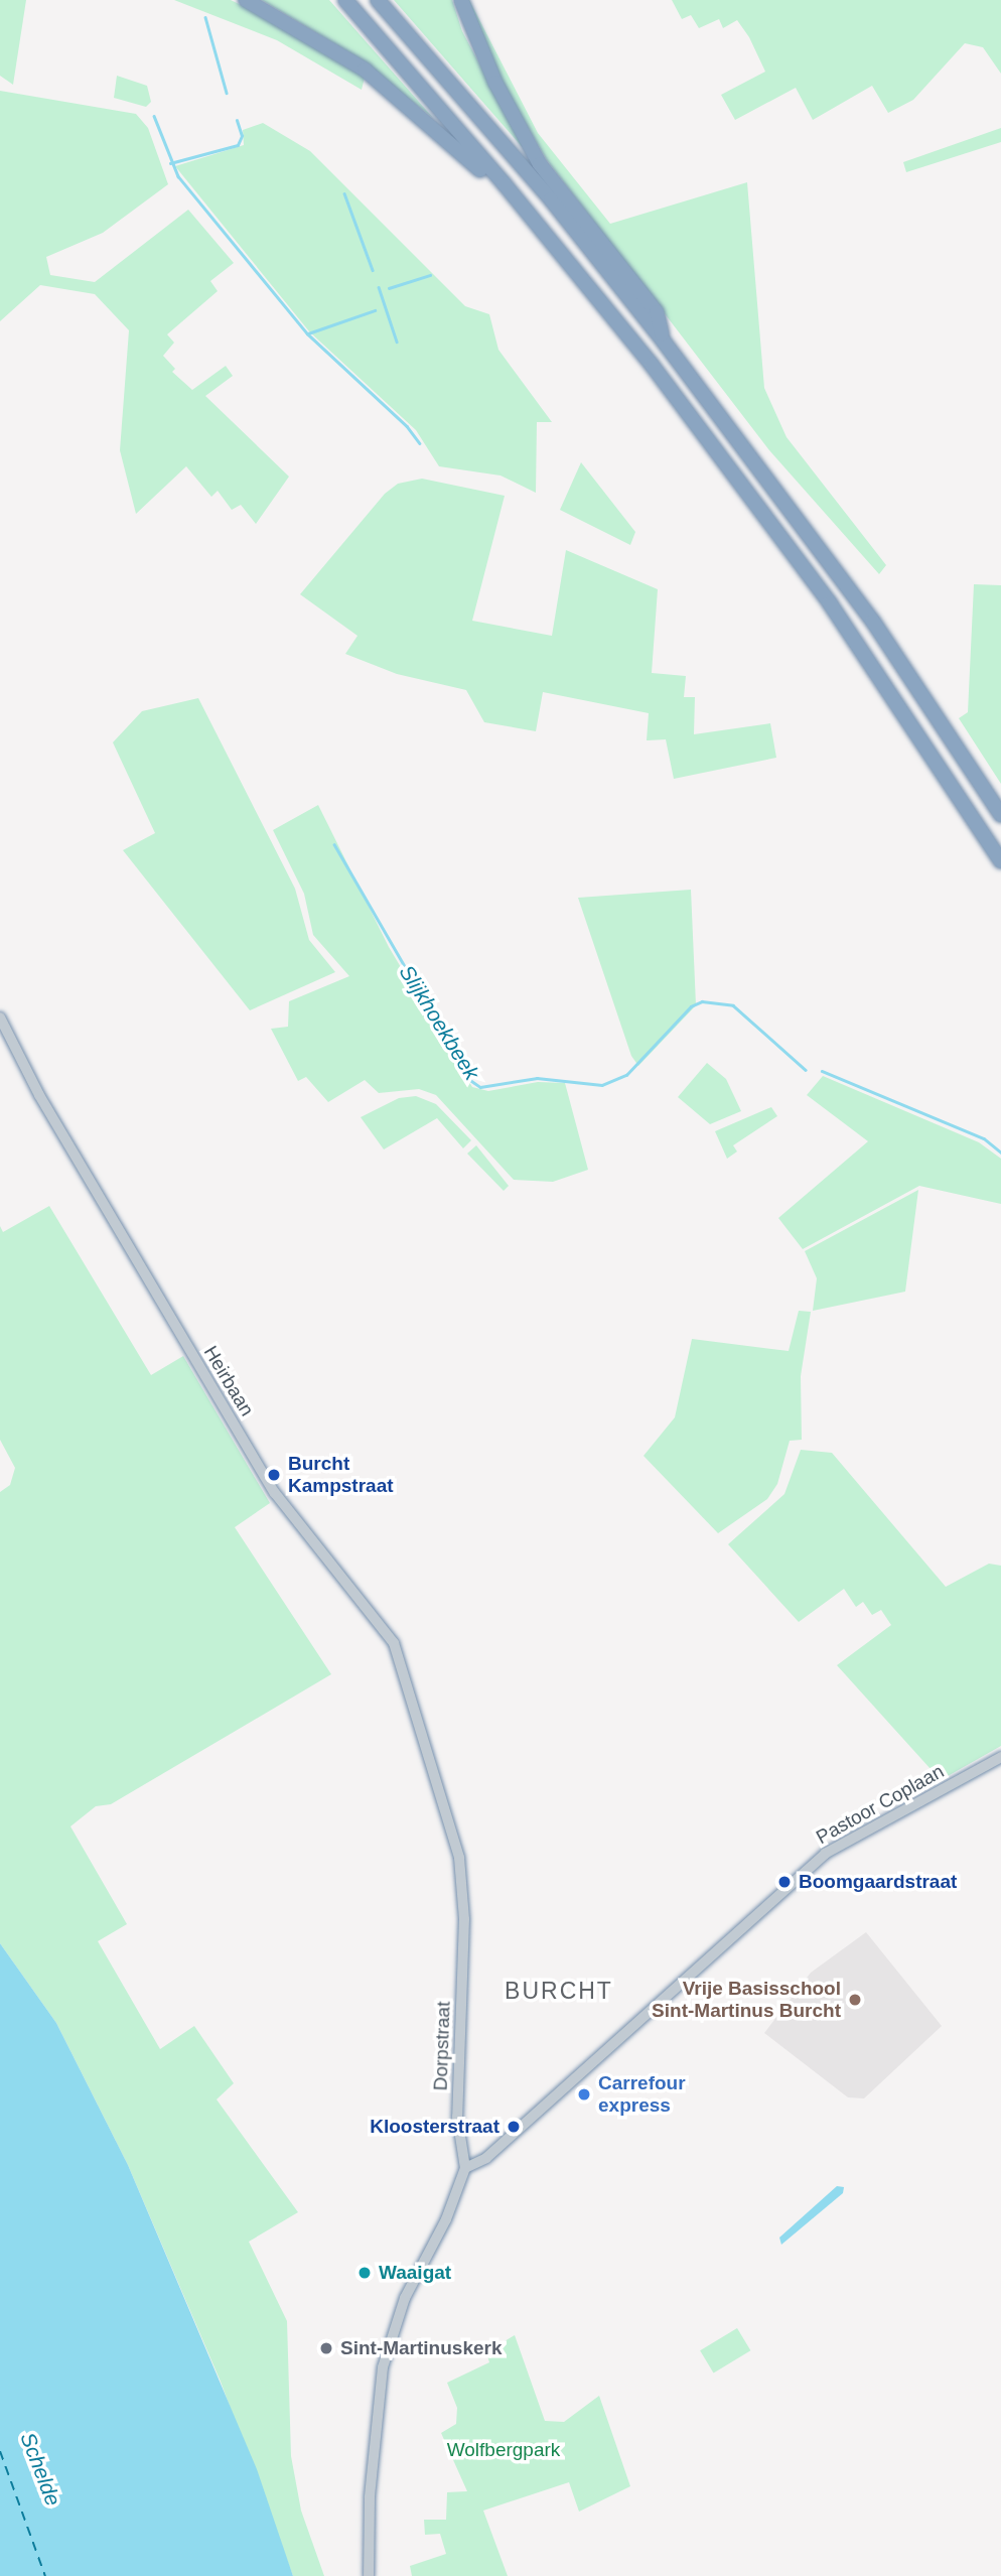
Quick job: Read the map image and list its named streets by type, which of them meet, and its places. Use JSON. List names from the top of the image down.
{
  "streets": {
    "street": ["Heirbaan", "Pastoor Coplaan", "Dorpstraat"]
  },
  "crossings": [
    ["Heirbaan", "Dorpstraat"],
    ["Pastoor Coplaan", "Dorpstraat"]
  ],
  "districts": ["BURCHT"],
  "water": ["Slijkhoekbeek", "Schelde"],
  "parks": ["Wolfbergpark"],
  "places": [
    "Burcht Kampstraat",
    "Boomgaardstraat",
    "Vrije Basisschool Sint-Martinus Burcht",
    "Carrefour express",
    "Kloosterstraat",
    "Waaigat",
    "Sint-Martinuskerk"
  ]
}
